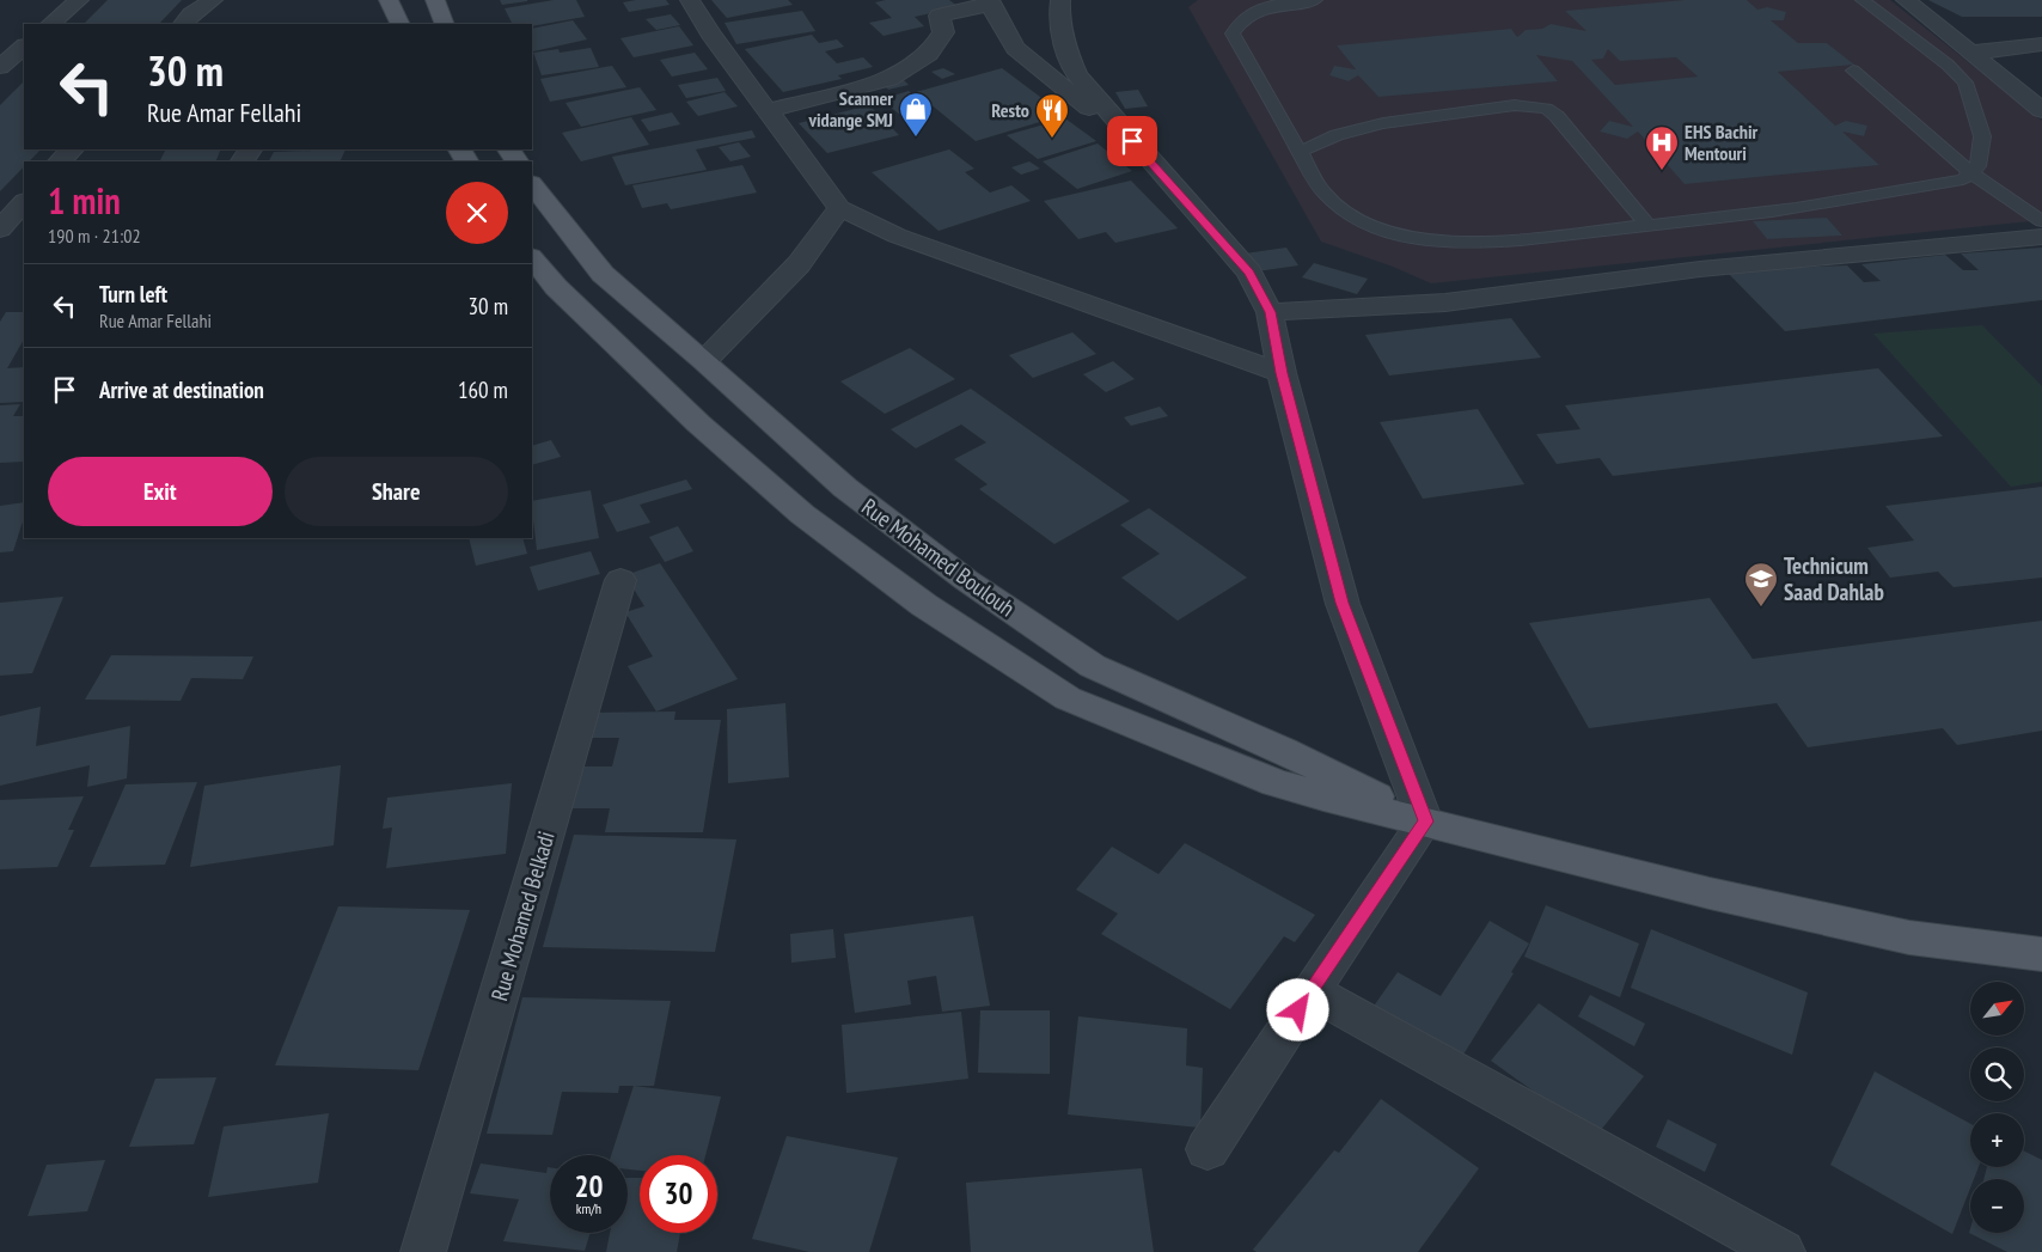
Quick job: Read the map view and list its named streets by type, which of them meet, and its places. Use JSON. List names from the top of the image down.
{
  "streets": {
    "main road": ["Rue Mohamed Boulouh"],
    "street": ["Rue Mohamed Belkadi"]
  },
  "places": {
    "shop": ["Scanner vidange SMJ"],
    "restaurant": ["Resto"],
    "hospital": ["EHS Bachir Mentouri"],
    "school or university": ["Technicum Saad Dahlab"]
  },
  "north": "top right",
  "page": {
    "turn": ["30 m", "Rue Amar Fellahi"],
    "heading": ["1 min", "190 m · 21:02"],
    "list": [
      {
        "name": "Turn left",
        "note": "Rue Amar Fellahi",
        "value": "30 m"
      },
      {
        "name": "Arrive at destination",
        "value": "160 m"
      }
    ],
    "buttons": ["Exit", "Share"],
    "map_buttons": ["+", "−"],
    "speed": "20 km/h",
    "limit": "30"
  }
}
